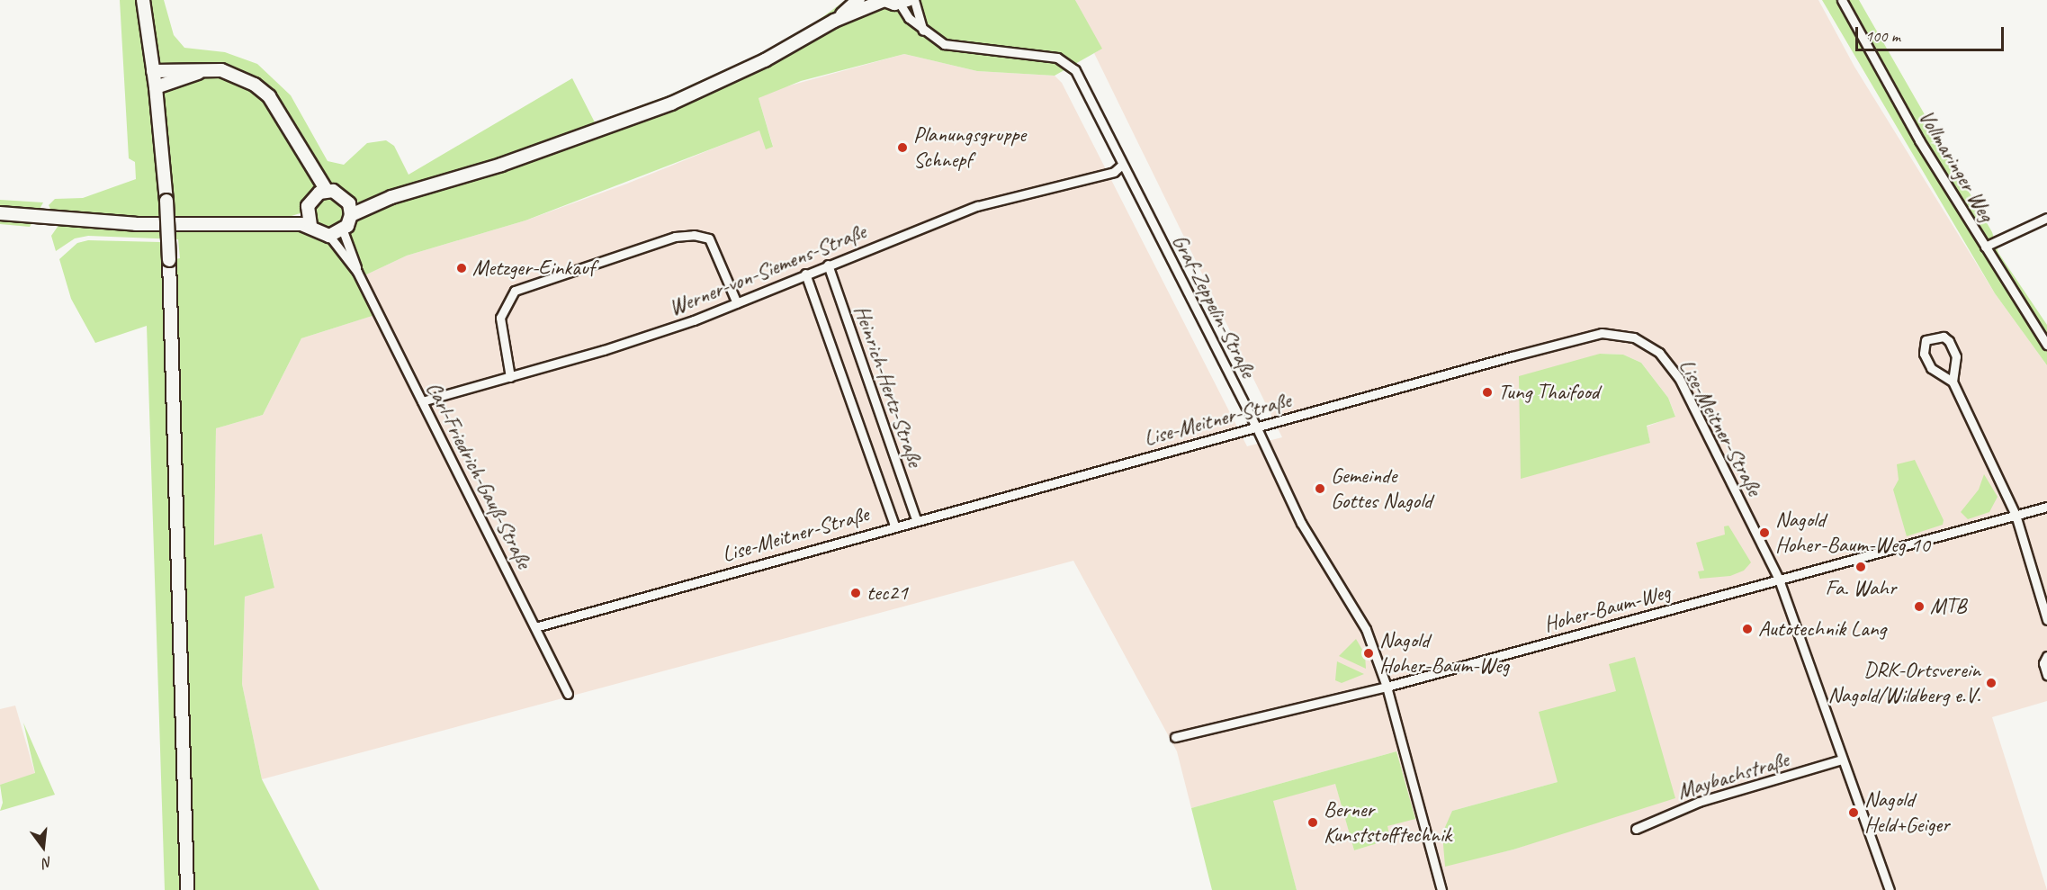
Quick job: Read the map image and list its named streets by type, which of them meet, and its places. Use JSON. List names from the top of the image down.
{
  "streets": {
    "street": [
      "Vollmaringer Weg",
      "Werner-von-Siemens-Straße",
      "Graf-Zeppelin-Straße",
      "Heinrich-Hertz-Straße",
      "Lise-Meitner-Straße",
      "Carl-Friedrich-Gauß-Straße",
      "Hoher-Baum-Weg",
      "Maybachstraße"
    ]
  },
  "crossings": [
    ["Werner-von-Siemens-Straße", "Graf-Zeppelin-Straße"],
    ["Werner-von-Siemens-Straße", "Heinrich-Hertz-Straße"],
    ["Werner-von-Siemens-Straße", "Carl-Friedrich-Gauß-Straße"],
    ["Graf-Zeppelin-Straße", "Lise-Meitner-Straße"],
    ["Graf-Zeppelin-Straße", "Hoher-Baum-Weg"],
    ["Heinrich-Hertz-Straße", "Lise-Meitner-Straße"],
    ["Lise-Meitner-Straße", "Carl-Friedrich-Gauß-Straße"],
    ["Lise-Meitner-Straße", "Hoher-Baum-Weg"],
    ["Lise-Meitner-Straße", "Maybachstraße"]
  ],
  "places": [
    "Planungsgruppe Schnepf",
    "Metzger-Einkauf",
    "Tung Thaifood",
    "Gemeinde Gottes Nagold",
    "Nagold Hoher-Baum-Weg 10",
    "Fa. Wahr",
    "tec21",
    "MTB",
    "Autotechnik Lang",
    "Nagold Hoher-Baum-Weg",
    "DRK-Ortsverein Nagold/Wildberg e.V.",
    "Nagold Held+Geiger",
    "Berner Kunststofftechnik"
  ],
  "scale_bar": "100 m",
  "north": "bottom"
}
